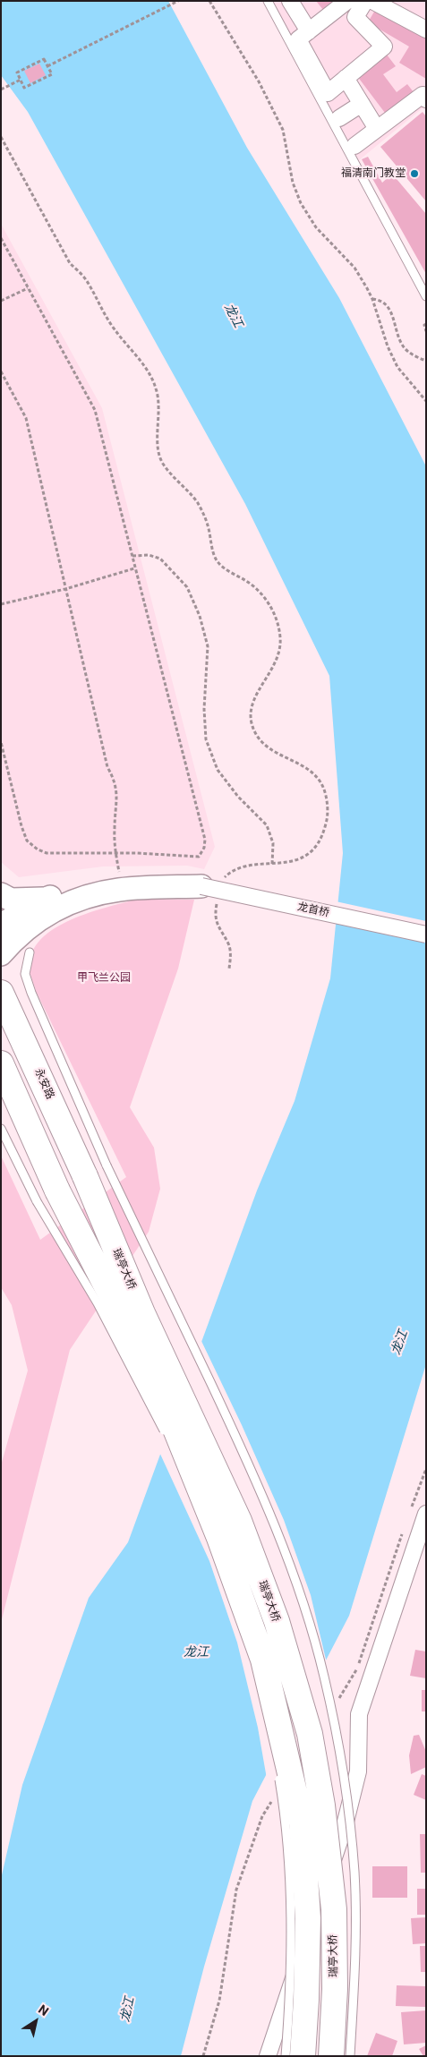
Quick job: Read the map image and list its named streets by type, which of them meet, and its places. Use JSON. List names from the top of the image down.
{
  "streets": {
    "main road": ["永安路", "瑞亭大桥"],
    "street": ["龙首桥"]
  },
  "crossings": [
    ["永安路", "瑞亭大桥"]
  ],
  "water": ["龙江"],
  "parks": ["甲飞兰公园"],
  "places": ["福清南门教堂"],
  "north": "top right"
}
